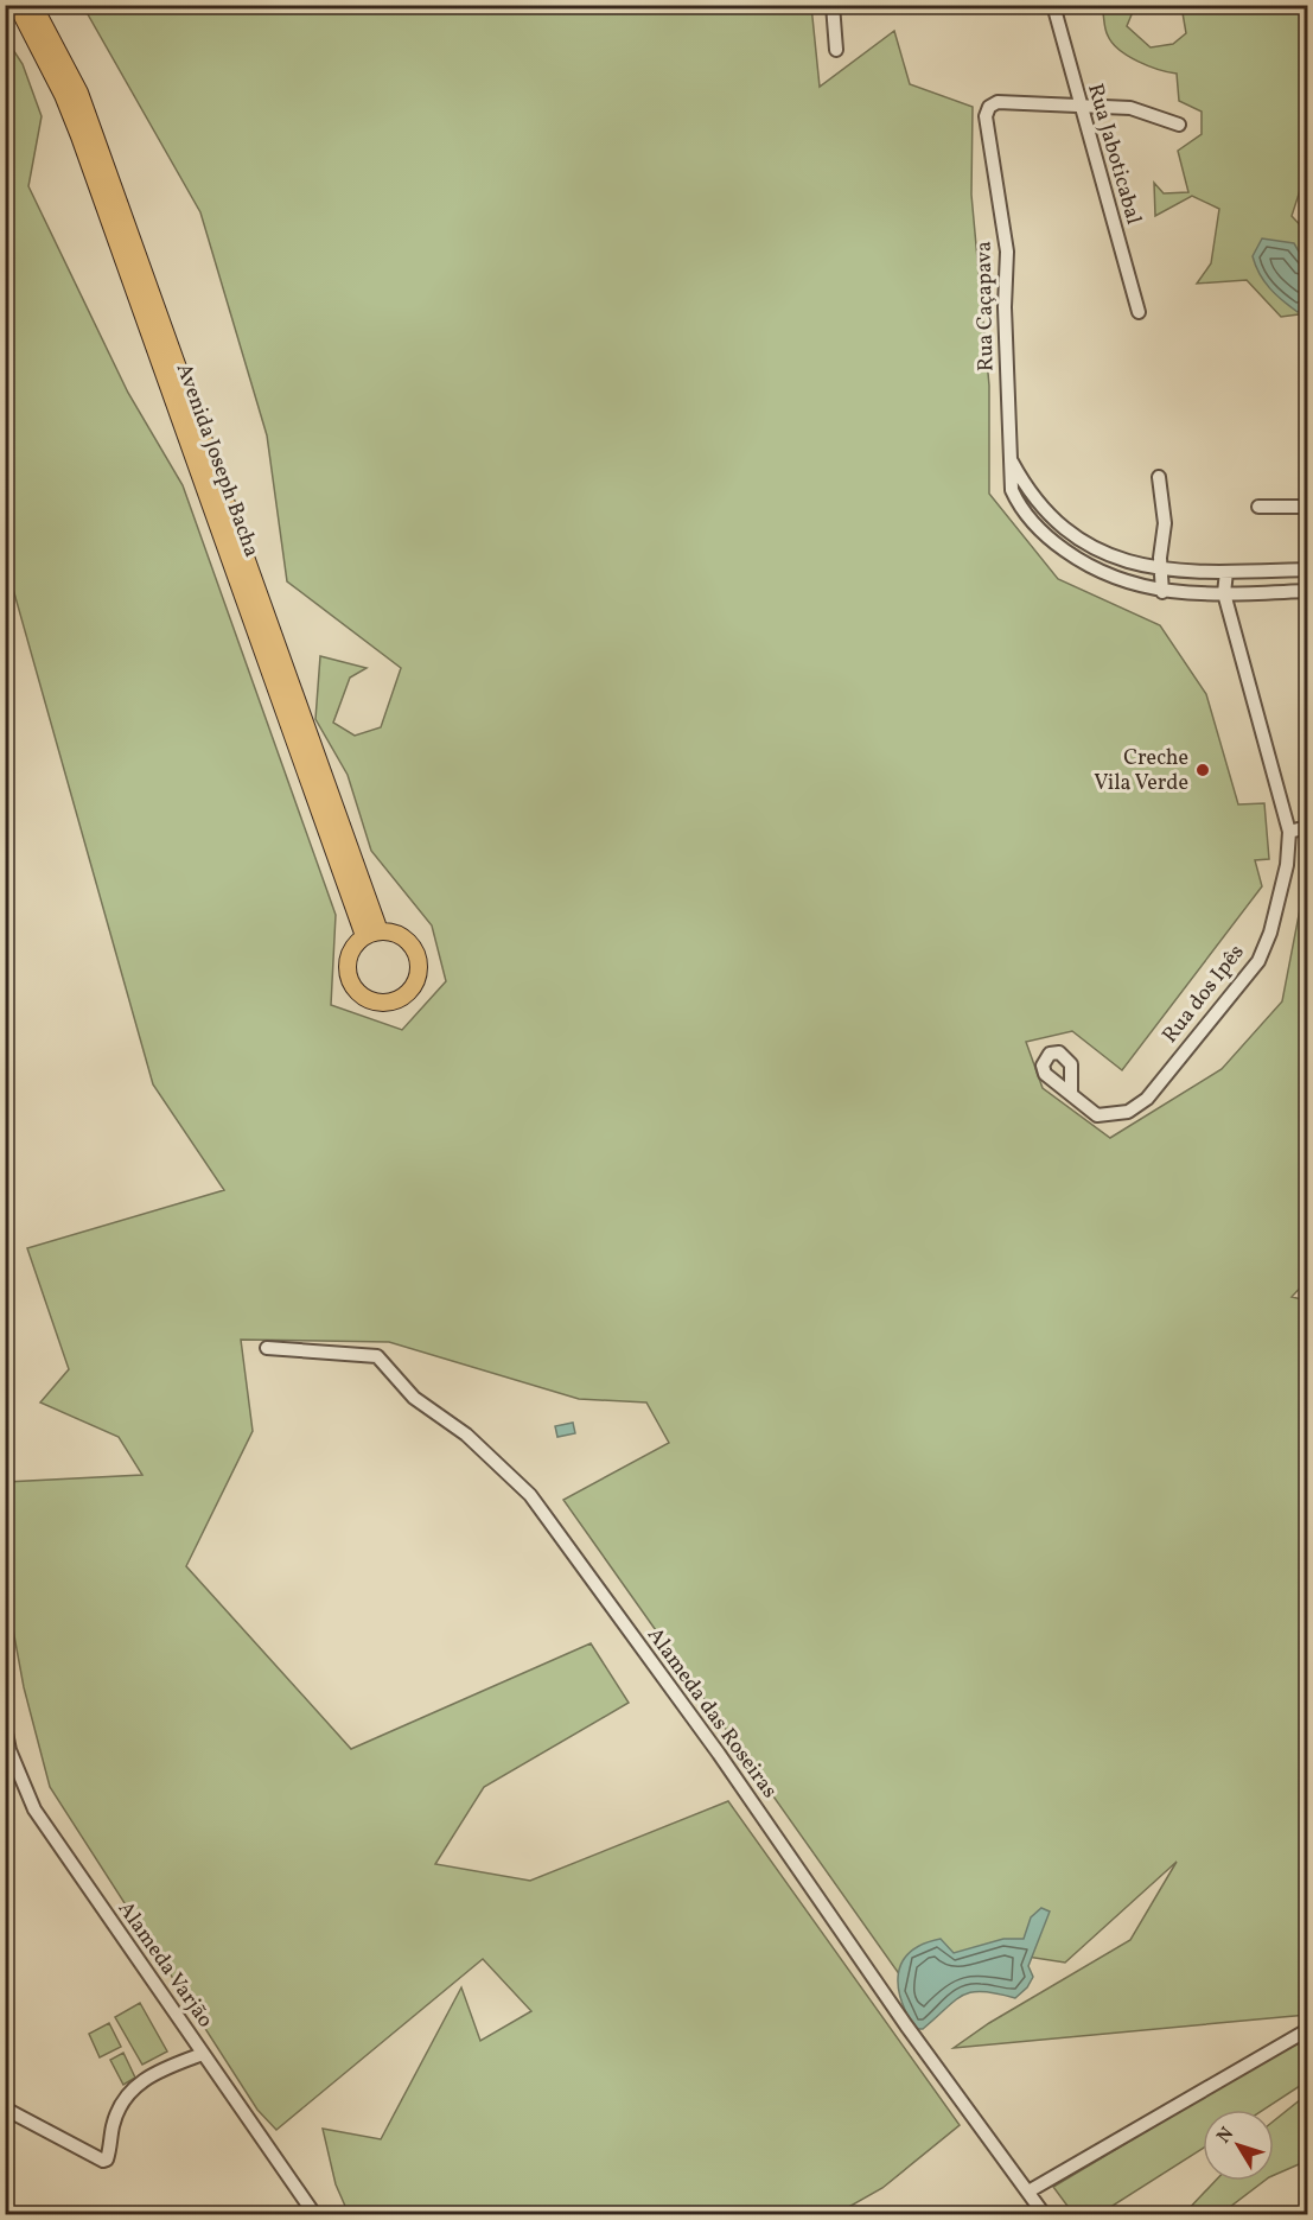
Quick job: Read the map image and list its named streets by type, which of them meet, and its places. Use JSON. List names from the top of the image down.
{
  "streets": {
    "main road": ["Avenida Joseph Bacha"],
    "street": [
      "Rua Jaboticabal",
      "Rua Caçapava",
      "Rua dos Ipês",
      "Alameda das Roseiras",
      "Alameda Varjão"
    ]
  },
  "crossings": [
    ["Rua Jaboticabal", "Rua Caçapava"],
    ["Rua Caçapava", "Rua dos Ipês"]
  ],
  "places": ["Creche Vila Verde"],
  "north": "top left"
}
